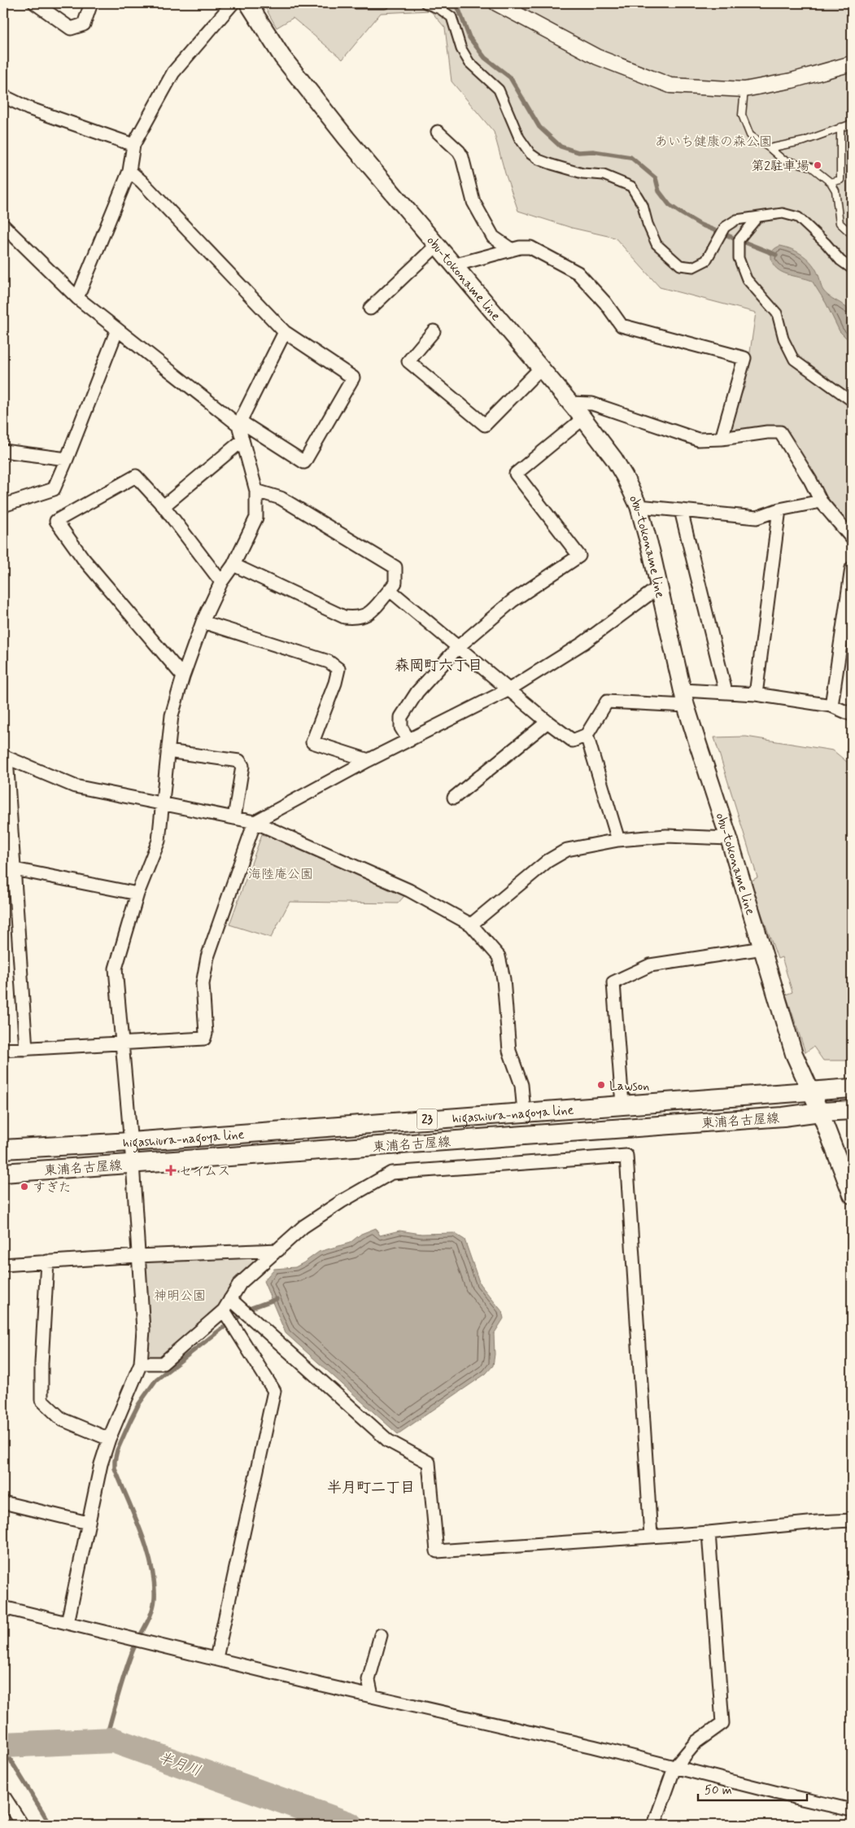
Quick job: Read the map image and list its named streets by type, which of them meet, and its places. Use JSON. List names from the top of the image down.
{
  "streets": {
    "main road": [
      "obu-tokoname line",
      "higashiura-nagoya line",
      "23",
      "東浦名古屋線"
    ]
  },
  "crossings": [
    ["obu-tokoname line", "higashiura-nagoya line"],
    ["obu-tokoname line", "23"],
    ["obu-tokoname line", "東浦名古屋線"],
    ["23", "東浦名古屋線"]
  ],
  "districts": ["森岡町六丁目", "半月町二丁目"],
  "water": ["半月川"],
  "parks": ["あいち健康の森公園", "海陸庵公園", "神明公園"],
  "places": {
    "other": ["第2駐車場", "Lawson", "すぎた"],
    "health": ["セイムス"]
  },
  "scale_bar": "50 m"
}
